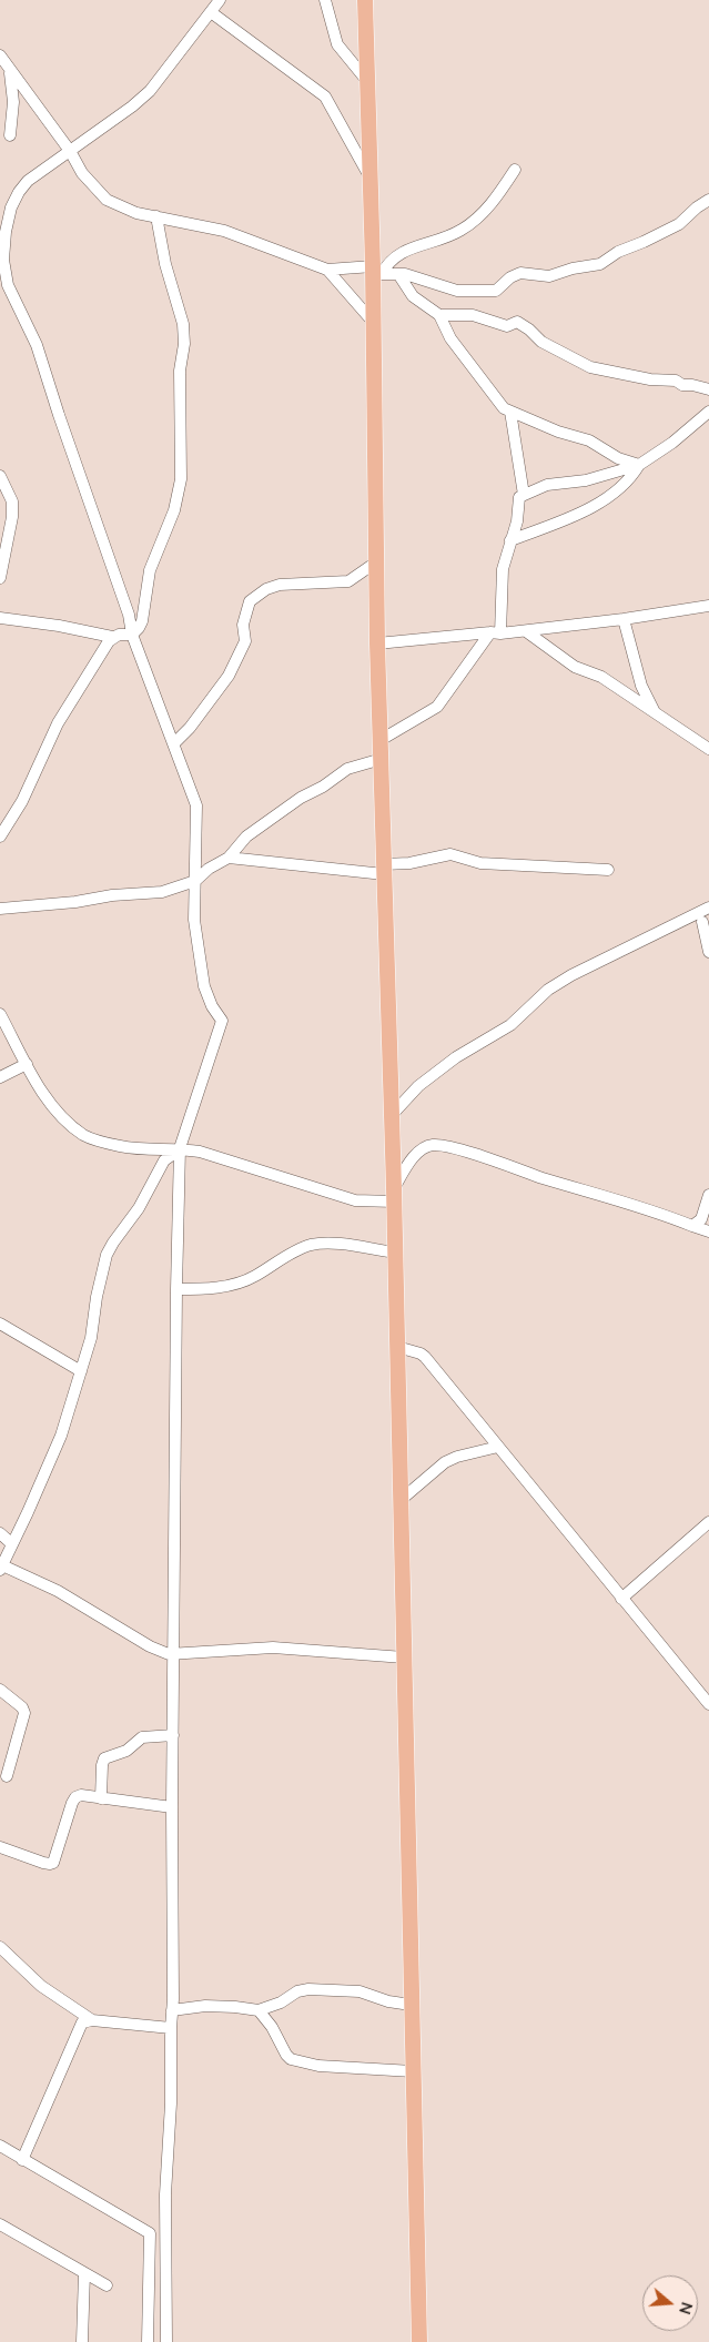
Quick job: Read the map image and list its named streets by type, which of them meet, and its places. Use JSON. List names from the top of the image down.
{
  "north": "right"
}
